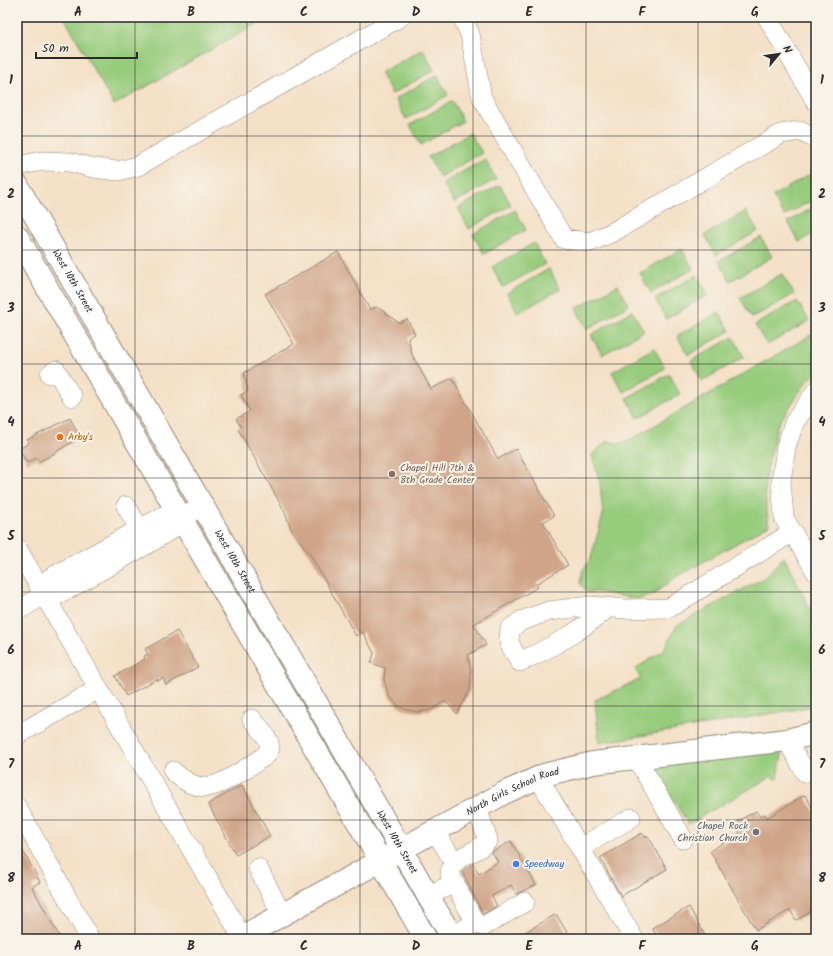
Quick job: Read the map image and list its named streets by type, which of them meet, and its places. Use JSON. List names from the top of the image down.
{
  "streets": {
    "main road": ["West 10th Street", "North Girls School Road"]
  },
  "crossings": [
    ["West 10th Street", "North Girls School Road"]
  ],
  "places": [
    "Arby's",
    "Chapel Hill 7th & 8th Grade Center",
    "Chapel Rock Christian Church",
    "Speedway"
  ],
  "scale_bar": "50 m",
  "north": "top right",
  "grid": {
    "columns": [
      "A",
      "B",
      "C",
      "D",
      "E",
      "F",
      "G"
    ],
    "rows": [
      "1",
      "2",
      "3",
      "4",
      "5",
      "6",
      "7",
      "8"
    ]
  }
}
